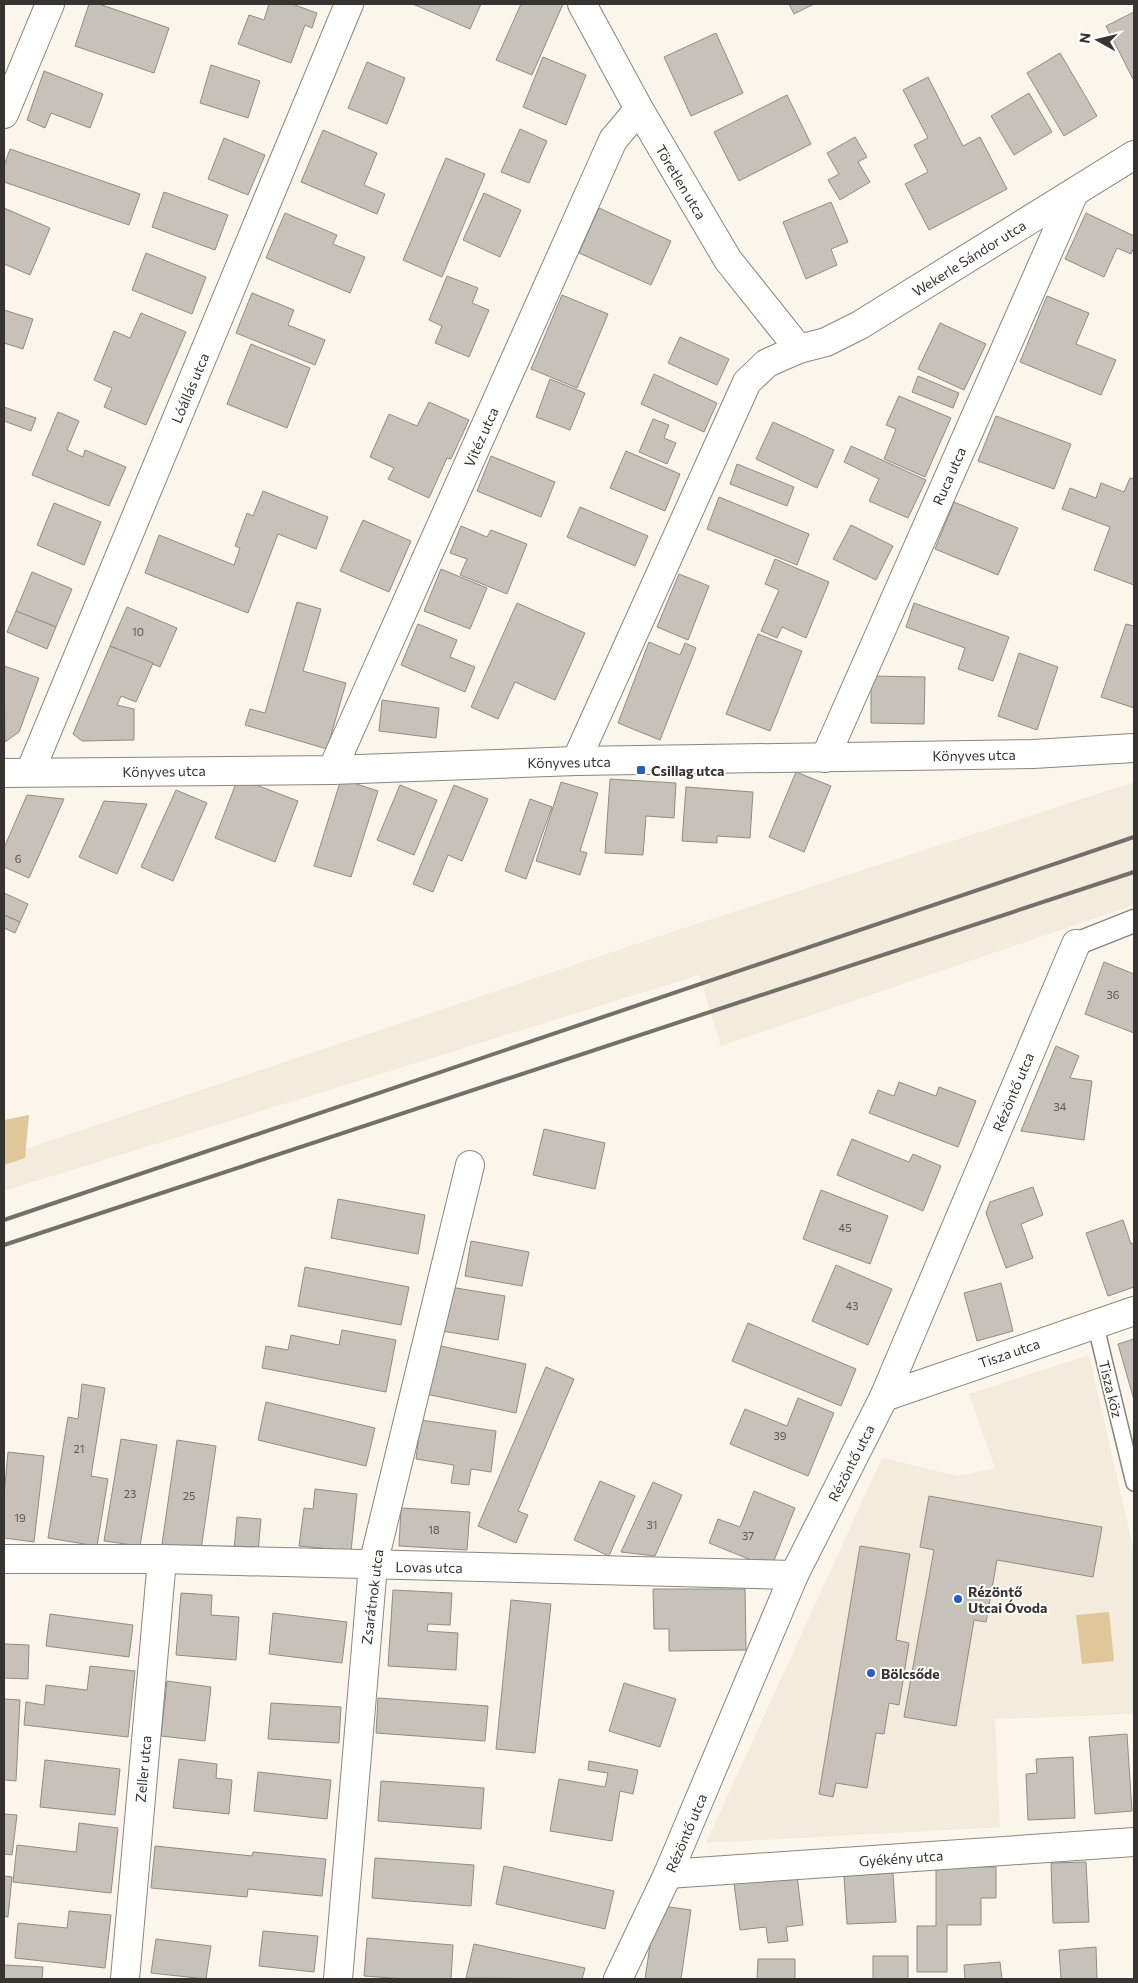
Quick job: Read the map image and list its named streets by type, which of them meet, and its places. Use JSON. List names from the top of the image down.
{
  "streets": {
    "street": [
      "Töretlen utca",
      "Wekerle Sándor utca",
      "Lóállás utca",
      "Vitéz utca",
      "Ruca utca",
      "Könyves utca",
      "Rézöntő utca",
      "Tisza utca",
      "Lovas utca",
      "Zsarátnok utca",
      "Zeller utca",
      "Gyékény utca"
    ],
    "lane": ["Tisza köz"]
  },
  "crossings": [
    ["Töretlen utca", "Wekerle Sándor utca"],
    ["Töretlen utca", "Vitéz utca"],
    ["Wekerle Sándor utca", "Ruca utca"],
    ["Lóállás utca", "Könyves utca"],
    ["Vitéz utca", "Könyves utca"],
    ["Ruca utca", "Könyves utca"],
    ["Rézöntő utca", "Tisza utca"],
    ["Rézöntő utca", "Lovas utca"],
    ["Rézöntő utca", "Gyékény utca"],
    ["Tisza utca", "Tisza köz"],
    ["Lovas utca", "Zsarátnok utca"],
    ["Lovas utca", "Zeller utca"]
  ],
  "places": {
    "transit": ["Csillag utca"],
    "other": ["Rézöntő Utcai Óvoda", "Bölcsőde"]
  },
  "house_numbers": [
    "10",
    "6",
    "36",
    "34",
    "45",
    "43",
    "39",
    "21",
    "23",
    "25",
    "19",
    "31",
    "18",
    "37"
  ],
  "north": "left"
}
